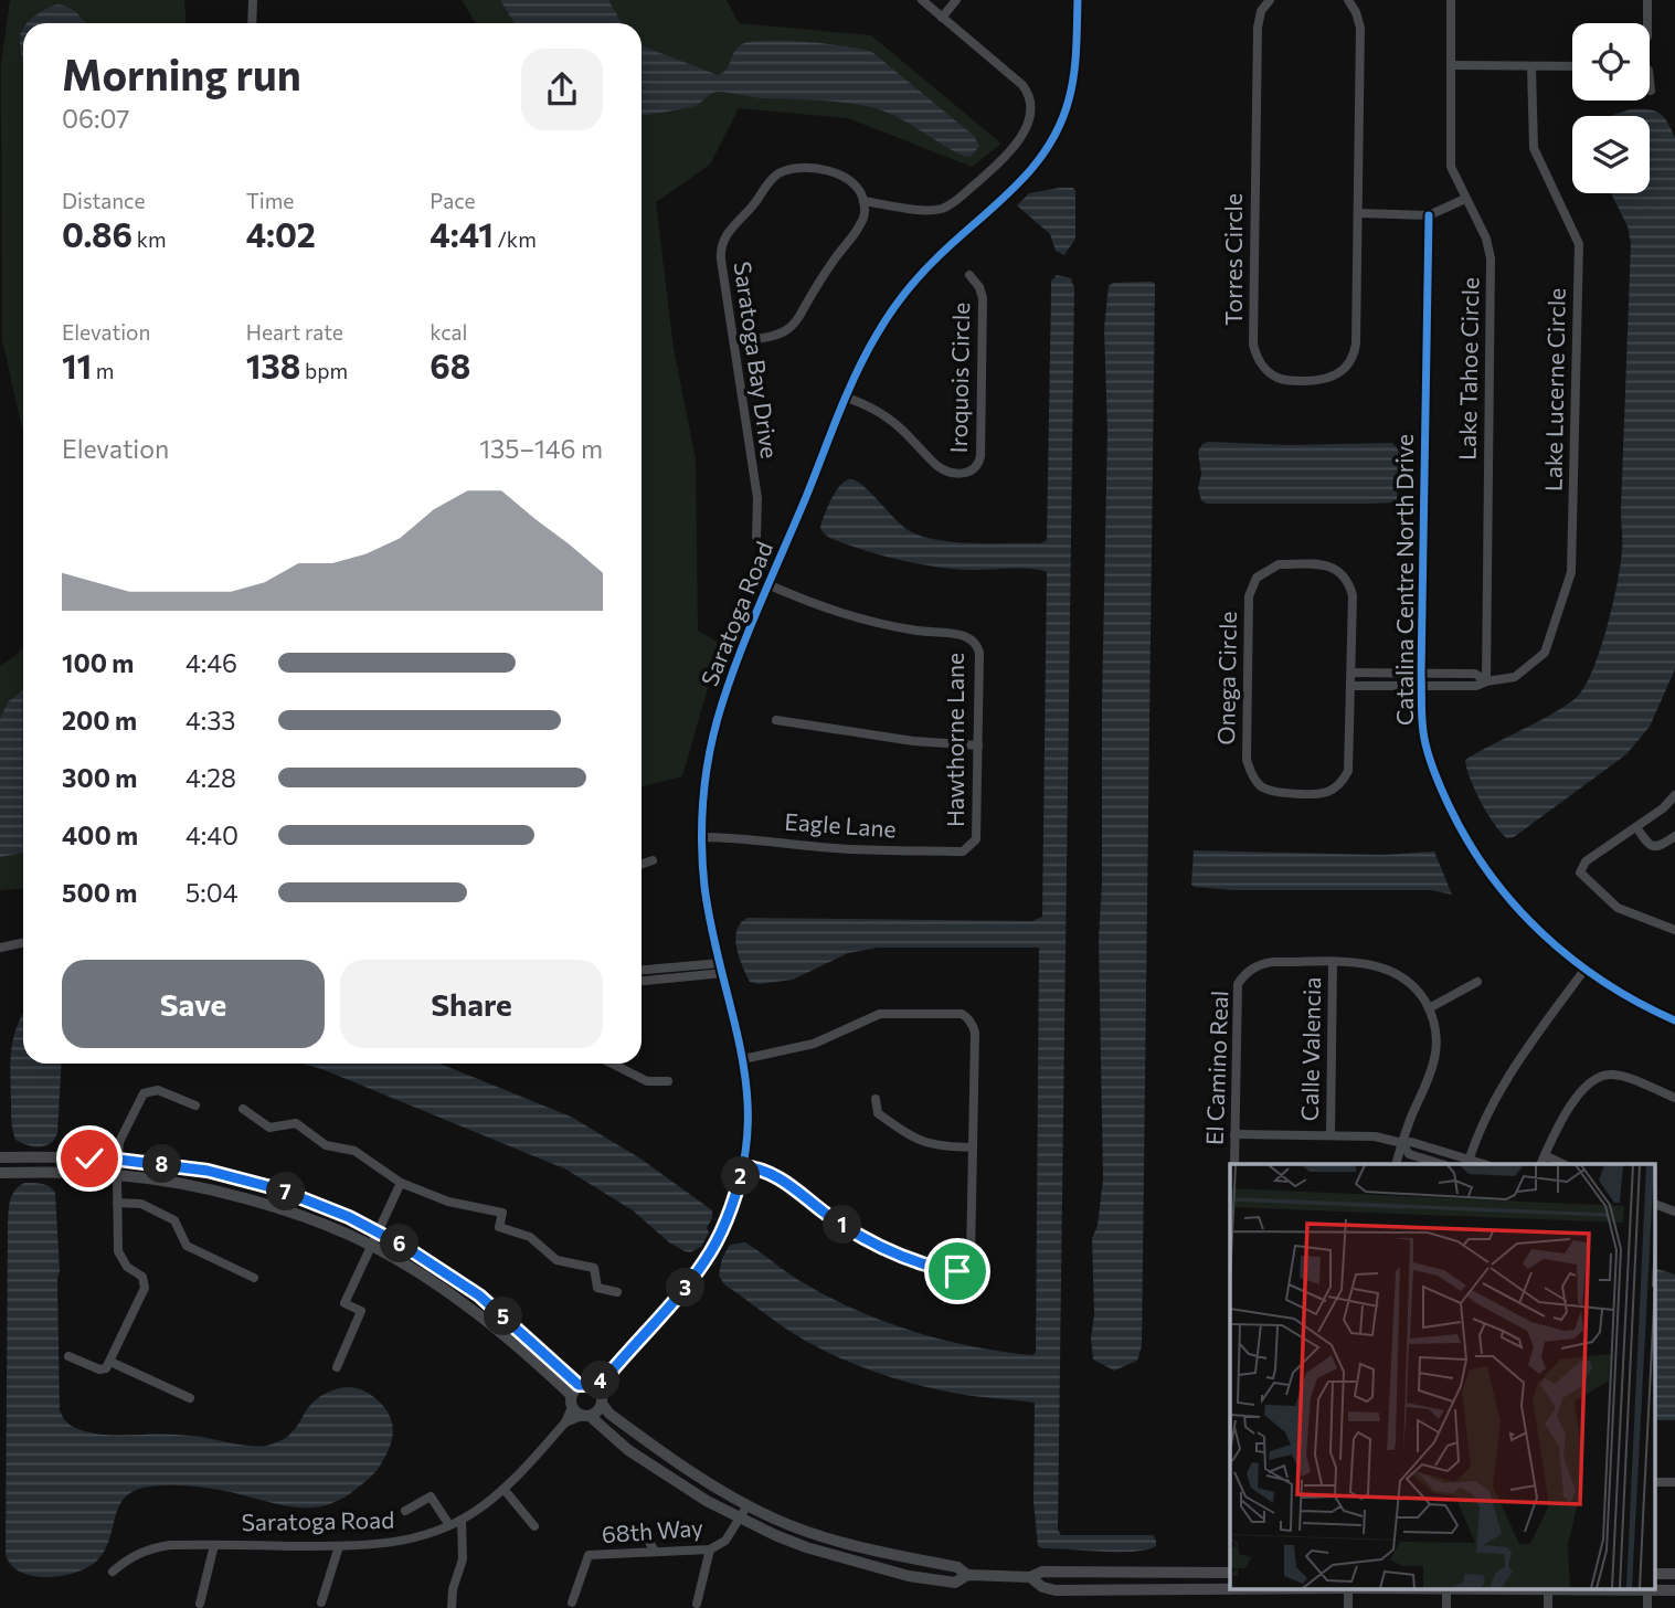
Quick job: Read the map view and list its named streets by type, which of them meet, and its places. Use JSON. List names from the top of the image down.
{
  "streets": {
    "street": [
      "Torres Circle",
      "Saratoga Bay Drive",
      "Lake Tahoe Circle",
      "Iroquois Circle",
      "Lake Lucerne Circle",
      "Catalina Centre North Drive",
      "Saratoga Road",
      "Onega Circle",
      "Hawthorne Lane",
      "Eagle Lane",
      "Calle Valencia",
      "El Camino Real",
      "68th Way"
    ]
  },
  "crossings": [
    ["Lake Tahoe Circle", "Lake Lucerne Circle"],
    ["Iroquois Circle", "Saratoga Road"],
    ["Lake Lucerne Circle", "Catalina Centre North Drive"],
    ["Saratoga Road", "Hawthorne Lane"],
    ["Saratoga Road", "Eagle Lane"],
    ["Hawthorne Lane", "Eagle Lane"],
    ["Calle Valencia", "El Camino Real"]
  ],
  "page": {
    "heading": ["Morning run", "06:07"],
    "stats": [
      ["Distance", "0.86 km"],
      ["Time", "4:02"],
      ["Pace", "4:41 /km"],
      ["Elevation", "11 m"],
      ["Heart rate", "138 bpm"],
      ["kcal", "68"]
    ],
    "chart": ["Elevation", "135–146 m"],
    "list": [
      {
        "name": "100 m",
        "note": "4:46"
      },
      {
        "name": "200 m",
        "note": "4:33"
      },
      {
        "name": "300 m",
        "note": "4:28"
      },
      {
        "name": "400 m",
        "note": "4:40"
      },
      {
        "name": "500 m",
        "note": "5:04"
      }
    ],
    "buttons": ["Save", "Share"],
    "pins": [
      "8",
      "2",
      "7",
      "1",
      "6",
      "3",
      "5",
      "4"
    ]
  }
}
